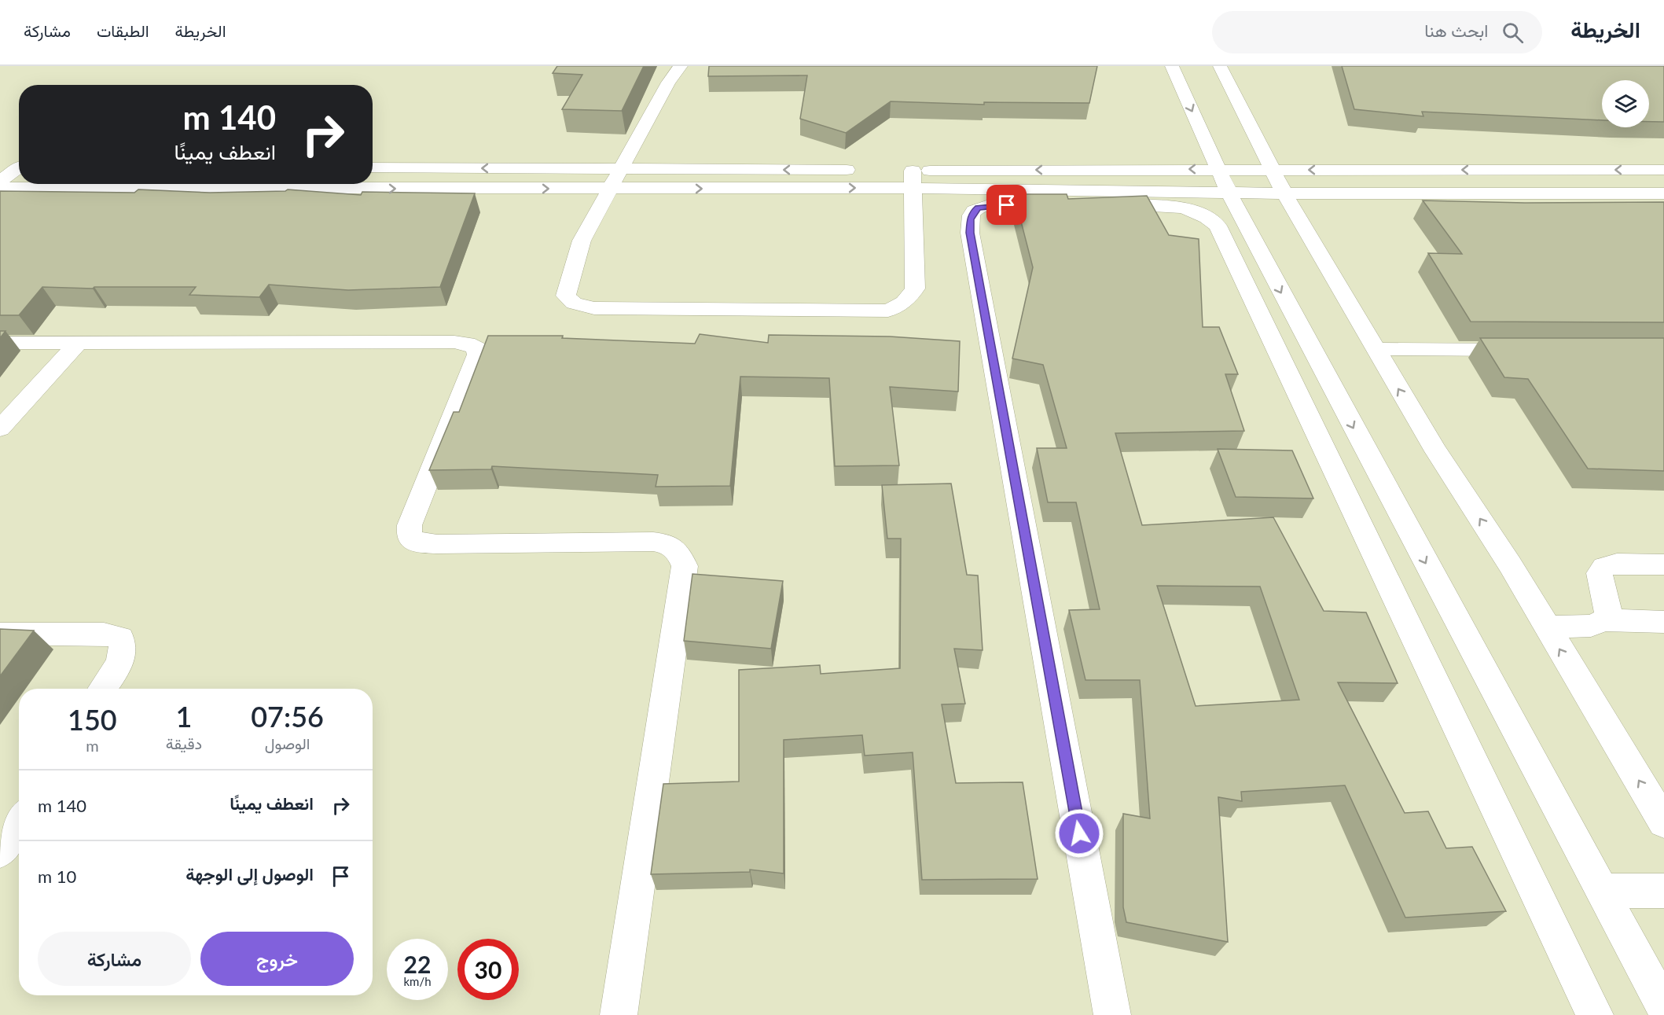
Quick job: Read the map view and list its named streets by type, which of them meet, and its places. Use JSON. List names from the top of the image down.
{
  "page": {
    "header": "الخريطة",
    "search": "ابحث هنا",
    "nav": ["الخريطة", "الطبقات", "مشاركة"],
    "turn": ["140 m", "انعطف يمينًا"],
    "eta": [
      "07:56",
      "الوصول",
      "1",
      "دقيقة",
      "150",
      "m"
    ],
    "list": [
      {
        "name": "انعطف يمينًا",
        "value": "140 m"
      },
      {
        "name": "الوصول إلى الوجهة",
        "value": "10 m"
      }
    ],
    "buttons": ["خروج", "مشاركة"],
    "speed": "22 km/h",
    "limit": "30"
  }
}
